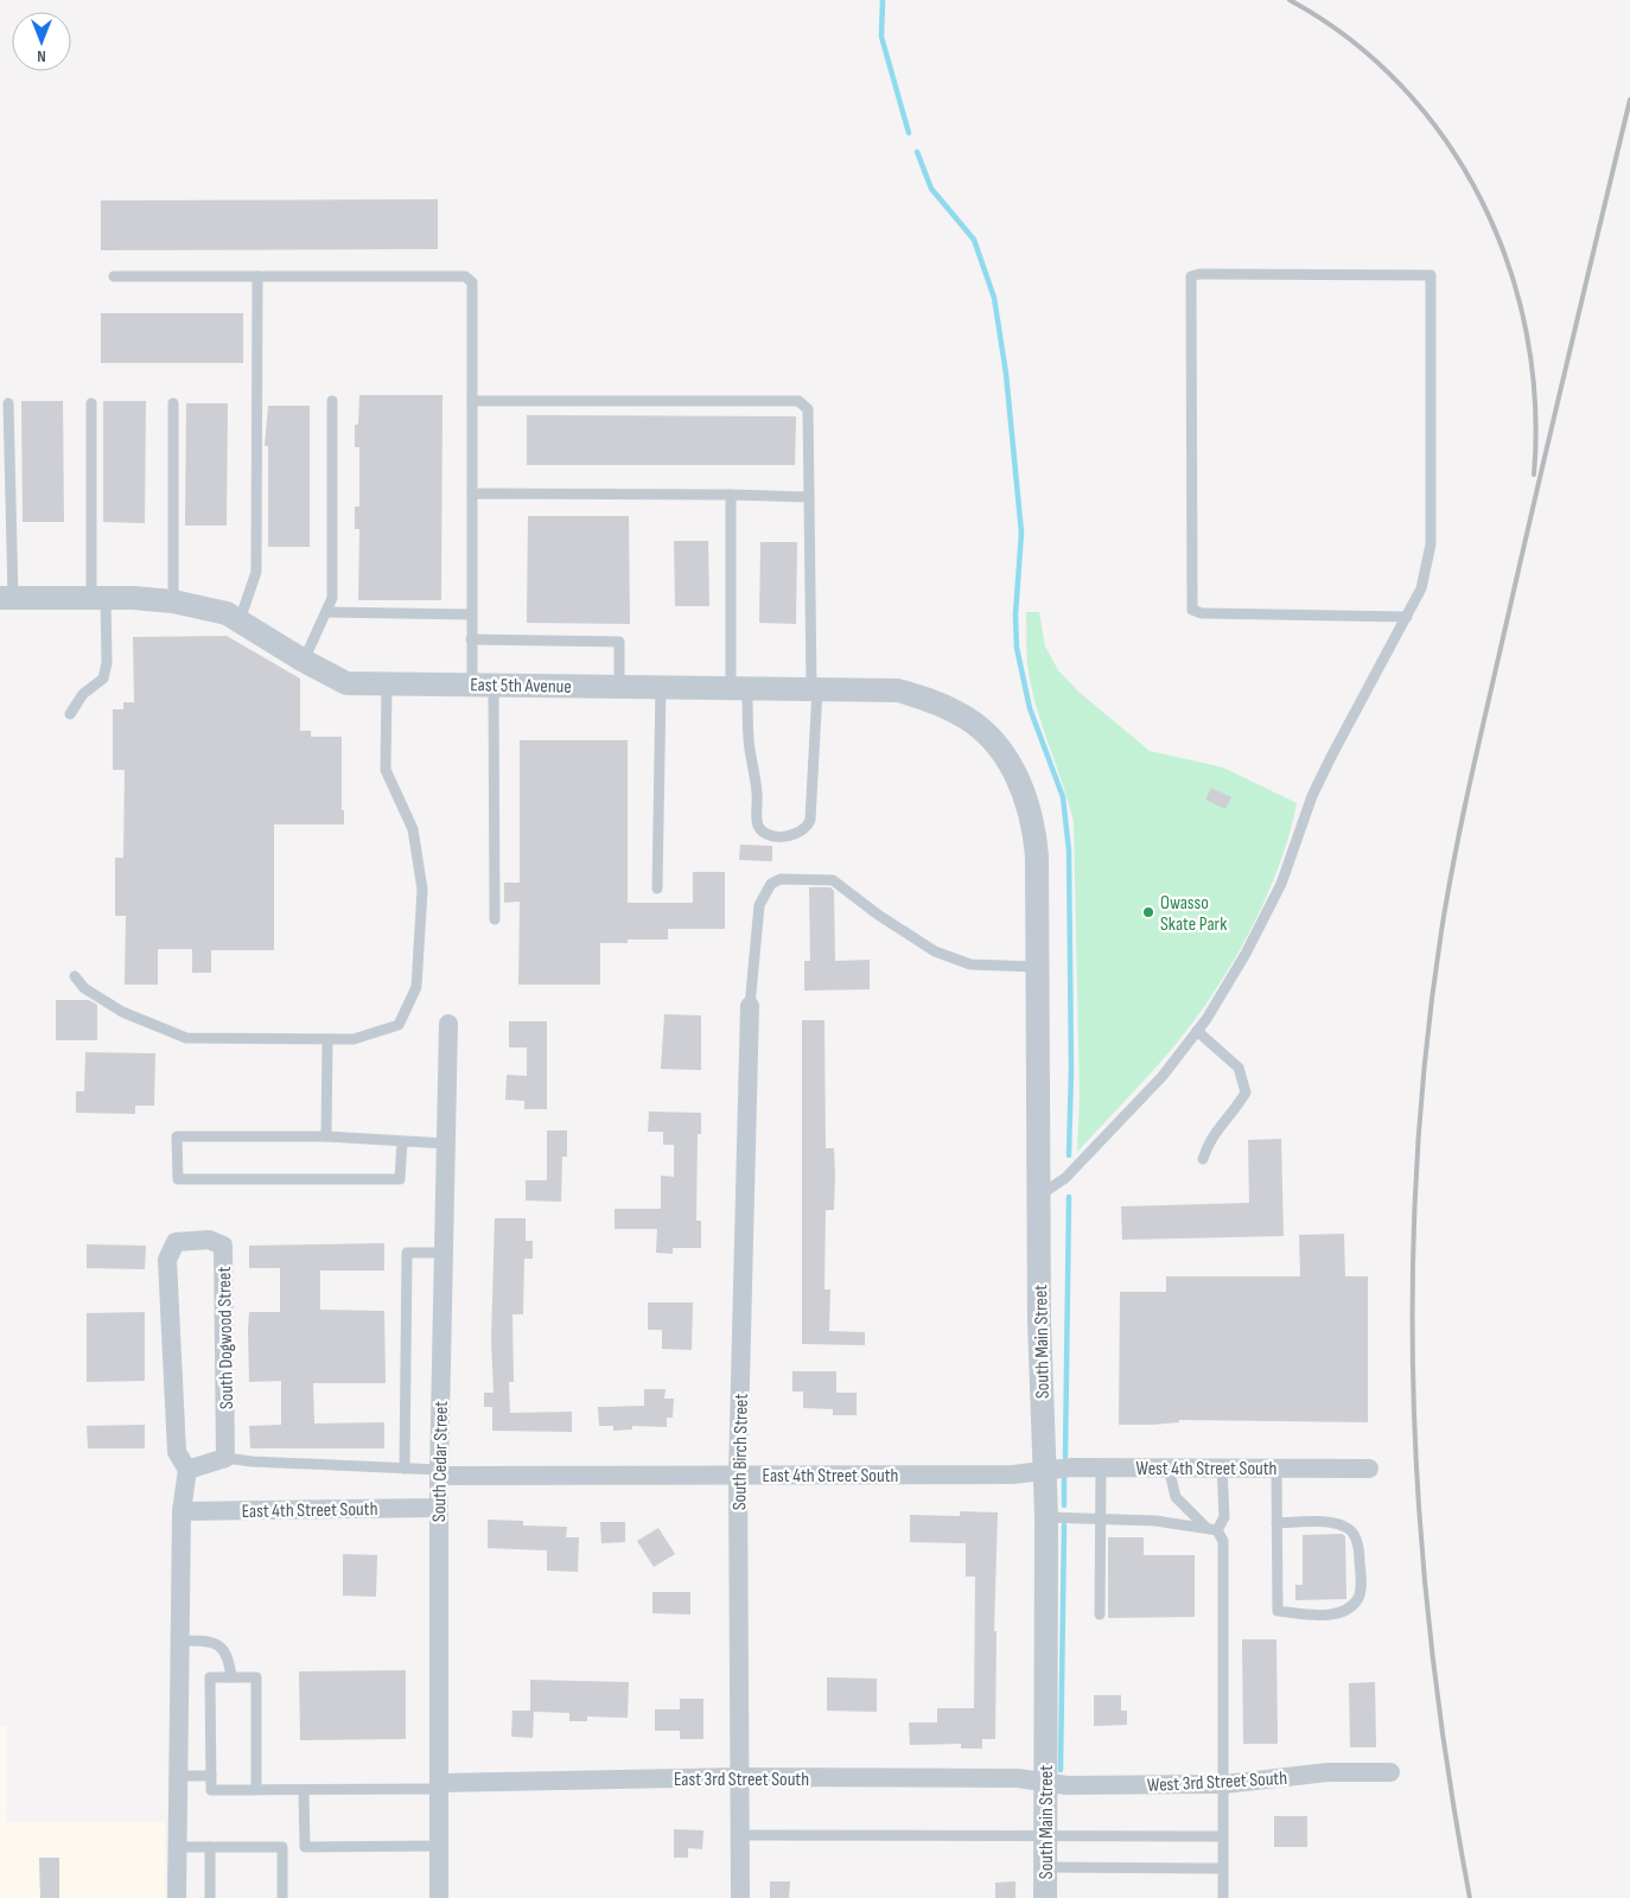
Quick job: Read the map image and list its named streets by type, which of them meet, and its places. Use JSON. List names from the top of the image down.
{
  "streets": {
    "street": [
      "East 5th Avenue",
      "South Dogwood Street",
      "South Main Street",
      "South Birch Street",
      "South Cedar Street",
      "West 4th Street South",
      "East 4th Street South",
      "East 3rd Street South",
      "West 3rd Street South"
    ]
  },
  "crossings": [
    ["East 5th Avenue", "South Main Street"],
    ["South Main Street", "West 4th Street South"],
    ["South Main Street", "East 4th Street South"],
    ["South Main Street", "East 3rd Street South"],
    ["South Main Street", "West 3rd Street South"],
    ["South Birch Street", "East 4th Street South"],
    ["South Birch Street", "East 3rd Street South"],
    ["South Cedar Street", "East 4th Street South"],
    ["South Cedar Street", "East 3rd Street South"],
    ["West 4th Street South", "East 4th Street South"],
    ["East 3rd Street South", "West 3rd Street South"]
  ],
  "places": ["Owasso Skate Park"],
  "north": "bottom"
}
